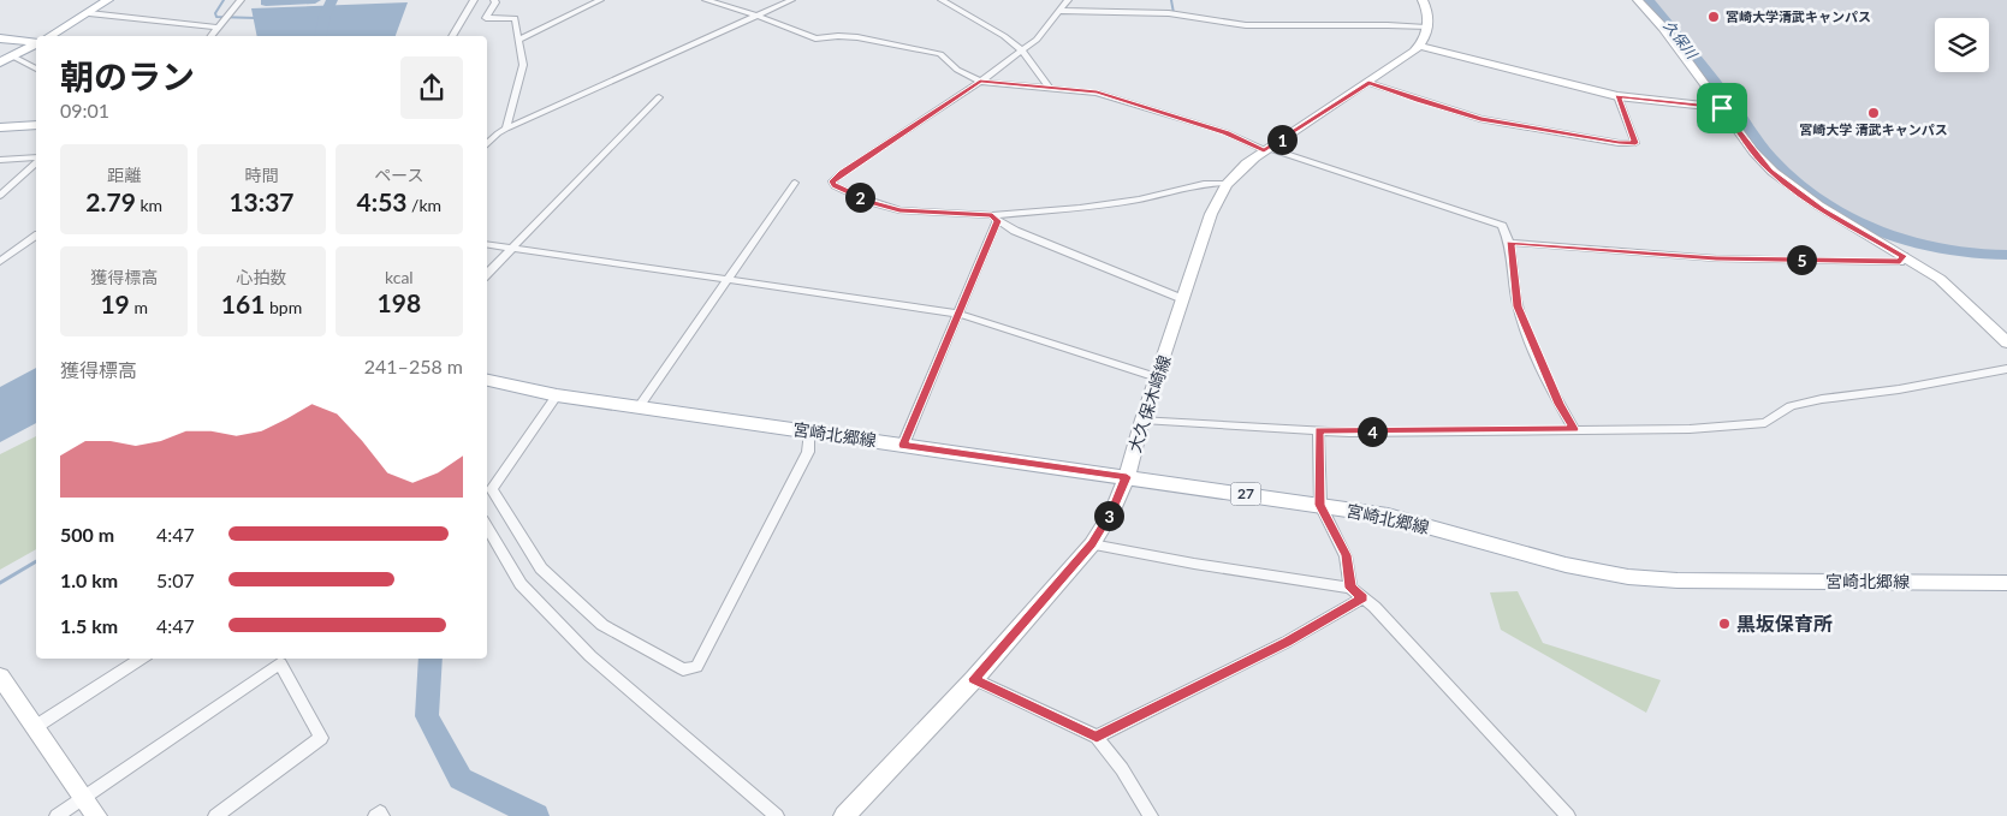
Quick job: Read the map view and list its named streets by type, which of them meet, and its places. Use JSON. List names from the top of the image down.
{
  "streets": {
    "main road": ["大久保木崎線", "宮崎北郷線", "27"]
  },
  "crossings": [
    ["大久保木崎線", "宮崎北郷線"]
  ],
  "water": ["久保川"],
  "places": ["宮崎大学清武キャンパス", "宮崎大学 清武キャンパス", "黒坂保育所"],
  "page": {
    "heading": ["朝のラン", "09:01"],
    "pins": [
      "1",
      "2",
      "5",
      "4",
      "3"
    ],
    "stats": [
      ["距離", "2.79 km"],
      ["時間", "13:37"],
      ["ペース", "4:53 /km"],
      ["獲得標高", "19 m"],
      ["心拍数", "161 bpm"],
      ["kcal", "198"]
    ],
    "chart": ["獲得標高", "241–258 m"],
    "list": [
      {
        "name": "500 m",
        "note": "4:47"
      },
      {
        "name": "1.0 km",
        "note": "5:07"
      },
      {
        "name": "1.5 km",
        "note": "4:47"
      }
    ]
  }
}
